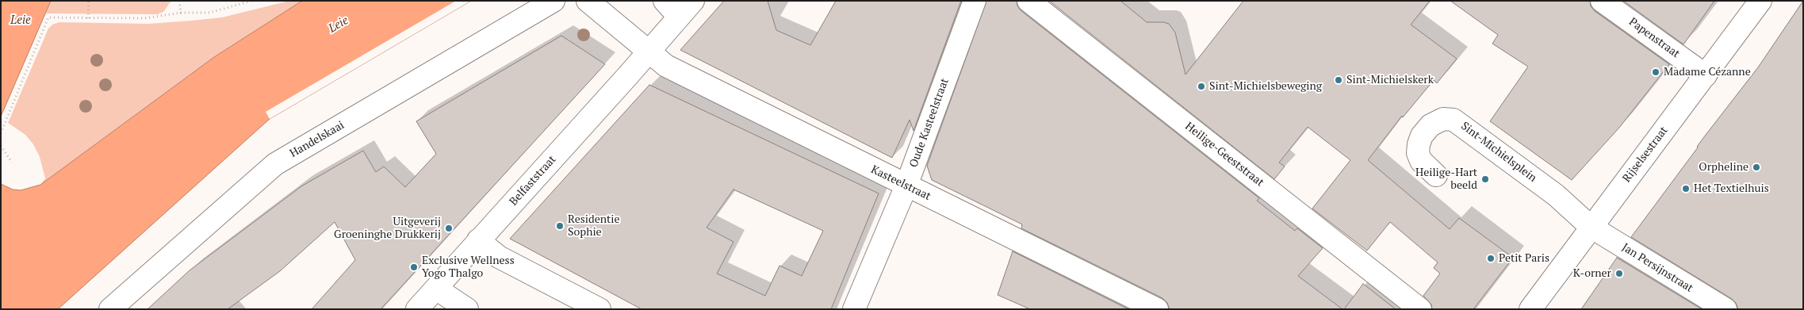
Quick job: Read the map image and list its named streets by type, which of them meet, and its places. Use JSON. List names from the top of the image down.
{
  "streets": {
    "street": [
      "Papenstraat",
      "Oude Kasteelstraat",
      "Handelskaai",
      "Sint-Michielsplein",
      "Heilige-Geeststraat",
      "Rijselsestraat",
      "Belfaststraat",
      "Kasteelstraat",
      "Jan Persijnstraat"
    ]
  },
  "crossings": [
    ["Papenstraat", "Rijselsestraat"],
    ["Oude Kasteelstraat", "Kasteelstraat"],
    ["Sint-Michielsplein", "Rijselsestraat"],
    ["Sint-Michielsplein", "Jan Persijnstraat"],
    ["Rijselsestraat", "Jan Persijnstraat"],
    ["Belfaststraat", "Kasteelstraat"]
  ],
  "water": ["Leie"],
  "places": [
    "Madame Cézanne",
    "Sint-Michielskerk",
    "Sint-Michielsbeweging",
    "Orpheline",
    "Heilige-Hart beeld",
    "Het Textielhuis",
    "Residentie Sophie",
    "Uitgeverij Groeninghe Drukkerij",
    "Petit Paris",
    "Exclusive Wellness Yogo Thalgo",
    "K-orner"
  ]
}
